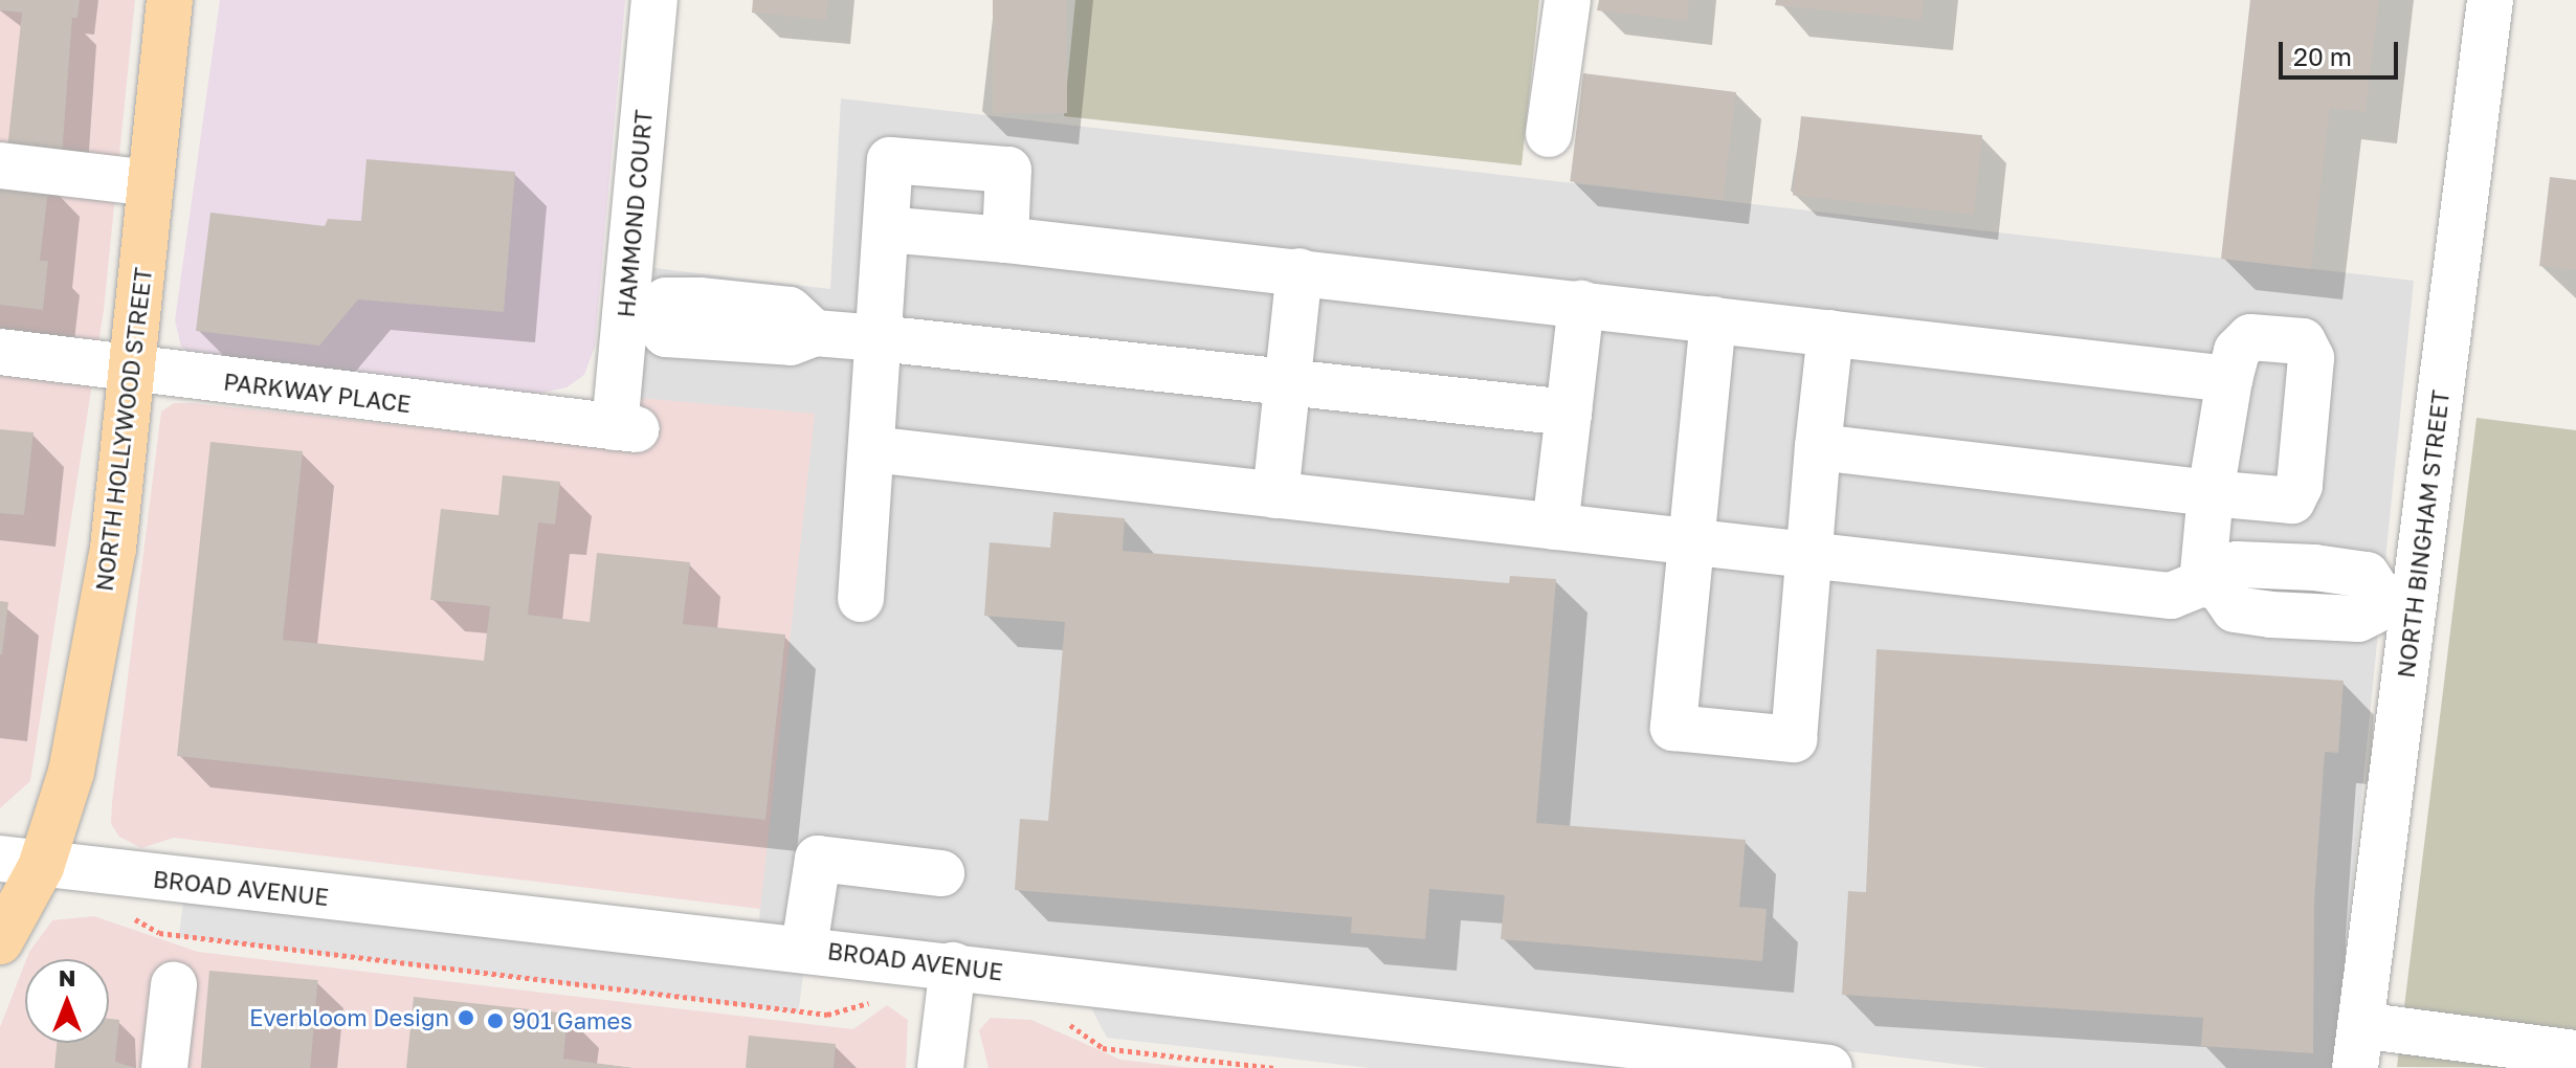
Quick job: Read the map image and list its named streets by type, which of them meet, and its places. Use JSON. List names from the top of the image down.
{
  "streets": {
    "main road": ["NORTH HOLLYWOOD STREET"],
    "street": [
      "HAMMOND COURT",
      "PARKWAY PLACE",
      "NORTH BINGHAM STREET",
      "BROAD AVENUE"
    ]
  },
  "crossings": [
    ["HAMMOND COURT", "PARKWAY PLACE"],
    ["PARKWAY PLACE", "NORTH HOLLYWOOD STREET"],
    ["NORTH HOLLYWOOD STREET", "BROAD AVENUE"]
  ],
  "places": ["Everbloom Design", "901 Games"],
  "scale_bar": "20 m",
  "north": "top"
}
